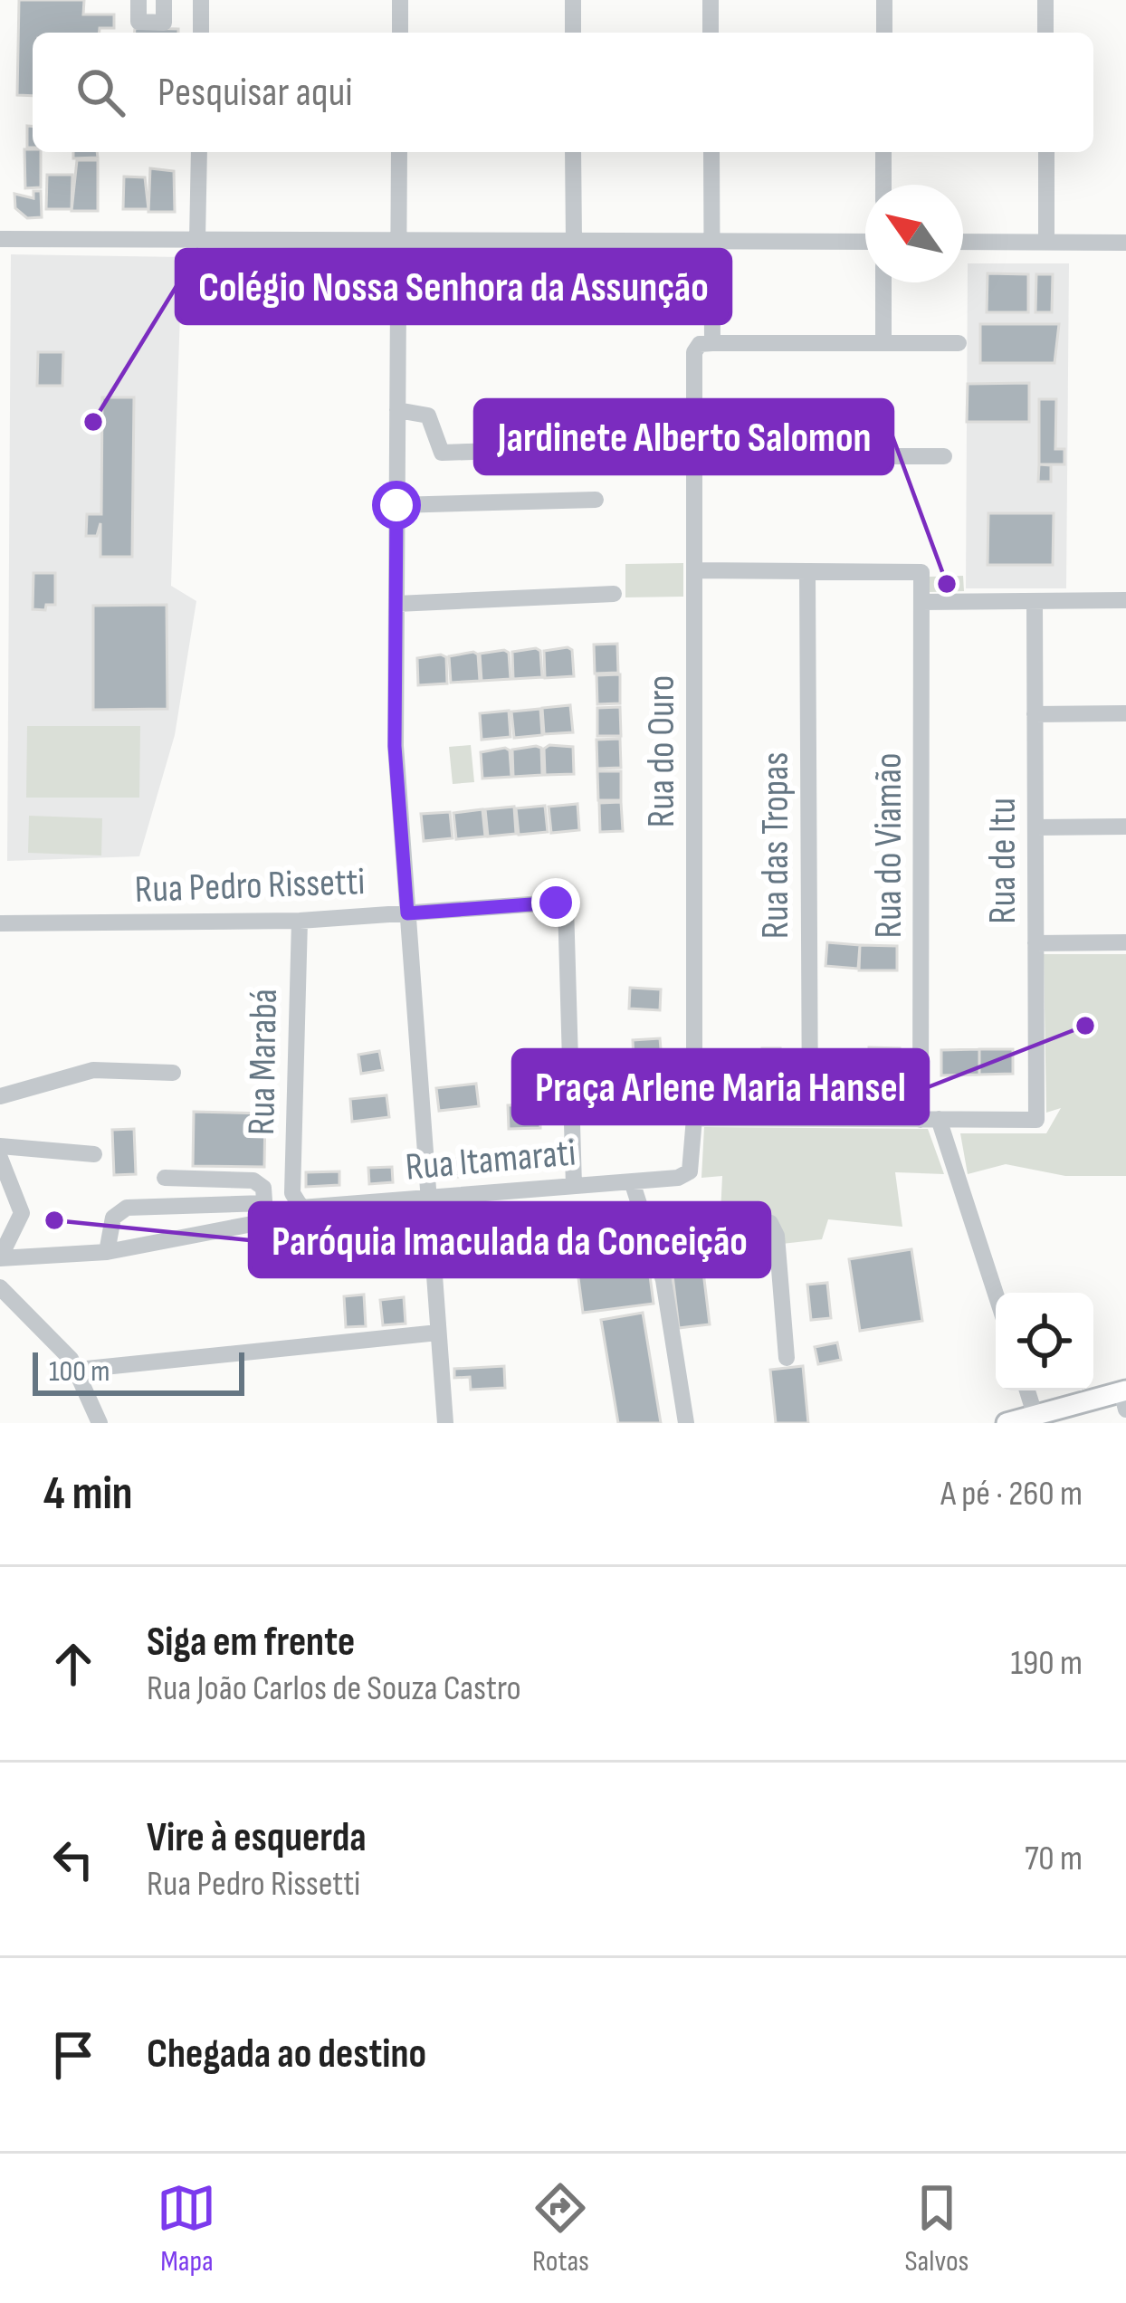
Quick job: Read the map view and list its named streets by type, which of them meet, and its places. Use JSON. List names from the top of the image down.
{
  "streets": {
    "street": [
      "Rua do Ouro",
      "Rua das Tropas",
      "Rua do Viamão",
      "Rua de Itu",
      "Rua Pedro Rissetti",
      "Rua Marabá",
      "Rua Itamarati"
    ]
  },
  "crossings": [
    ["Rua do Ouro", "Rua Itamarati"],
    ["Rua das Tropas", "Rua do Viamão"],
    ["Rua do Viamão", "Rua de Itu"],
    ["Rua Pedro Rissetti", "Rua Marabá"],
    ["Rua Pedro Rissetti", "Rua Itamarati"],
    ["Rua Marabá", "Rua Itamarati"]
  ],
  "places": [
    "Colégio Nossa Senhora da Assunção",
    "Jardinete Alberto Salomon",
    "Praça Arlene Maria Hansel",
    "Paróquia Imaculada da Conceição"
  ],
  "scale_bar": "100 m",
  "north": "top left",
  "page": {
    "search": "Pesquisar aqui",
    "scale": "100 m",
    "heading": ["4 min", "A pé · 260 m"],
    "list": [
      ["Siga em frente", "Rua João Carlos de Souza Castro", "190 m"],
      ["Vire à esquerda", "Rua Pedro Rissetti", "70 m"],
      "Chegada ao destino"
    ],
    "nav": ["Mapa", "Rotas", "Salvos"]
  }
}
